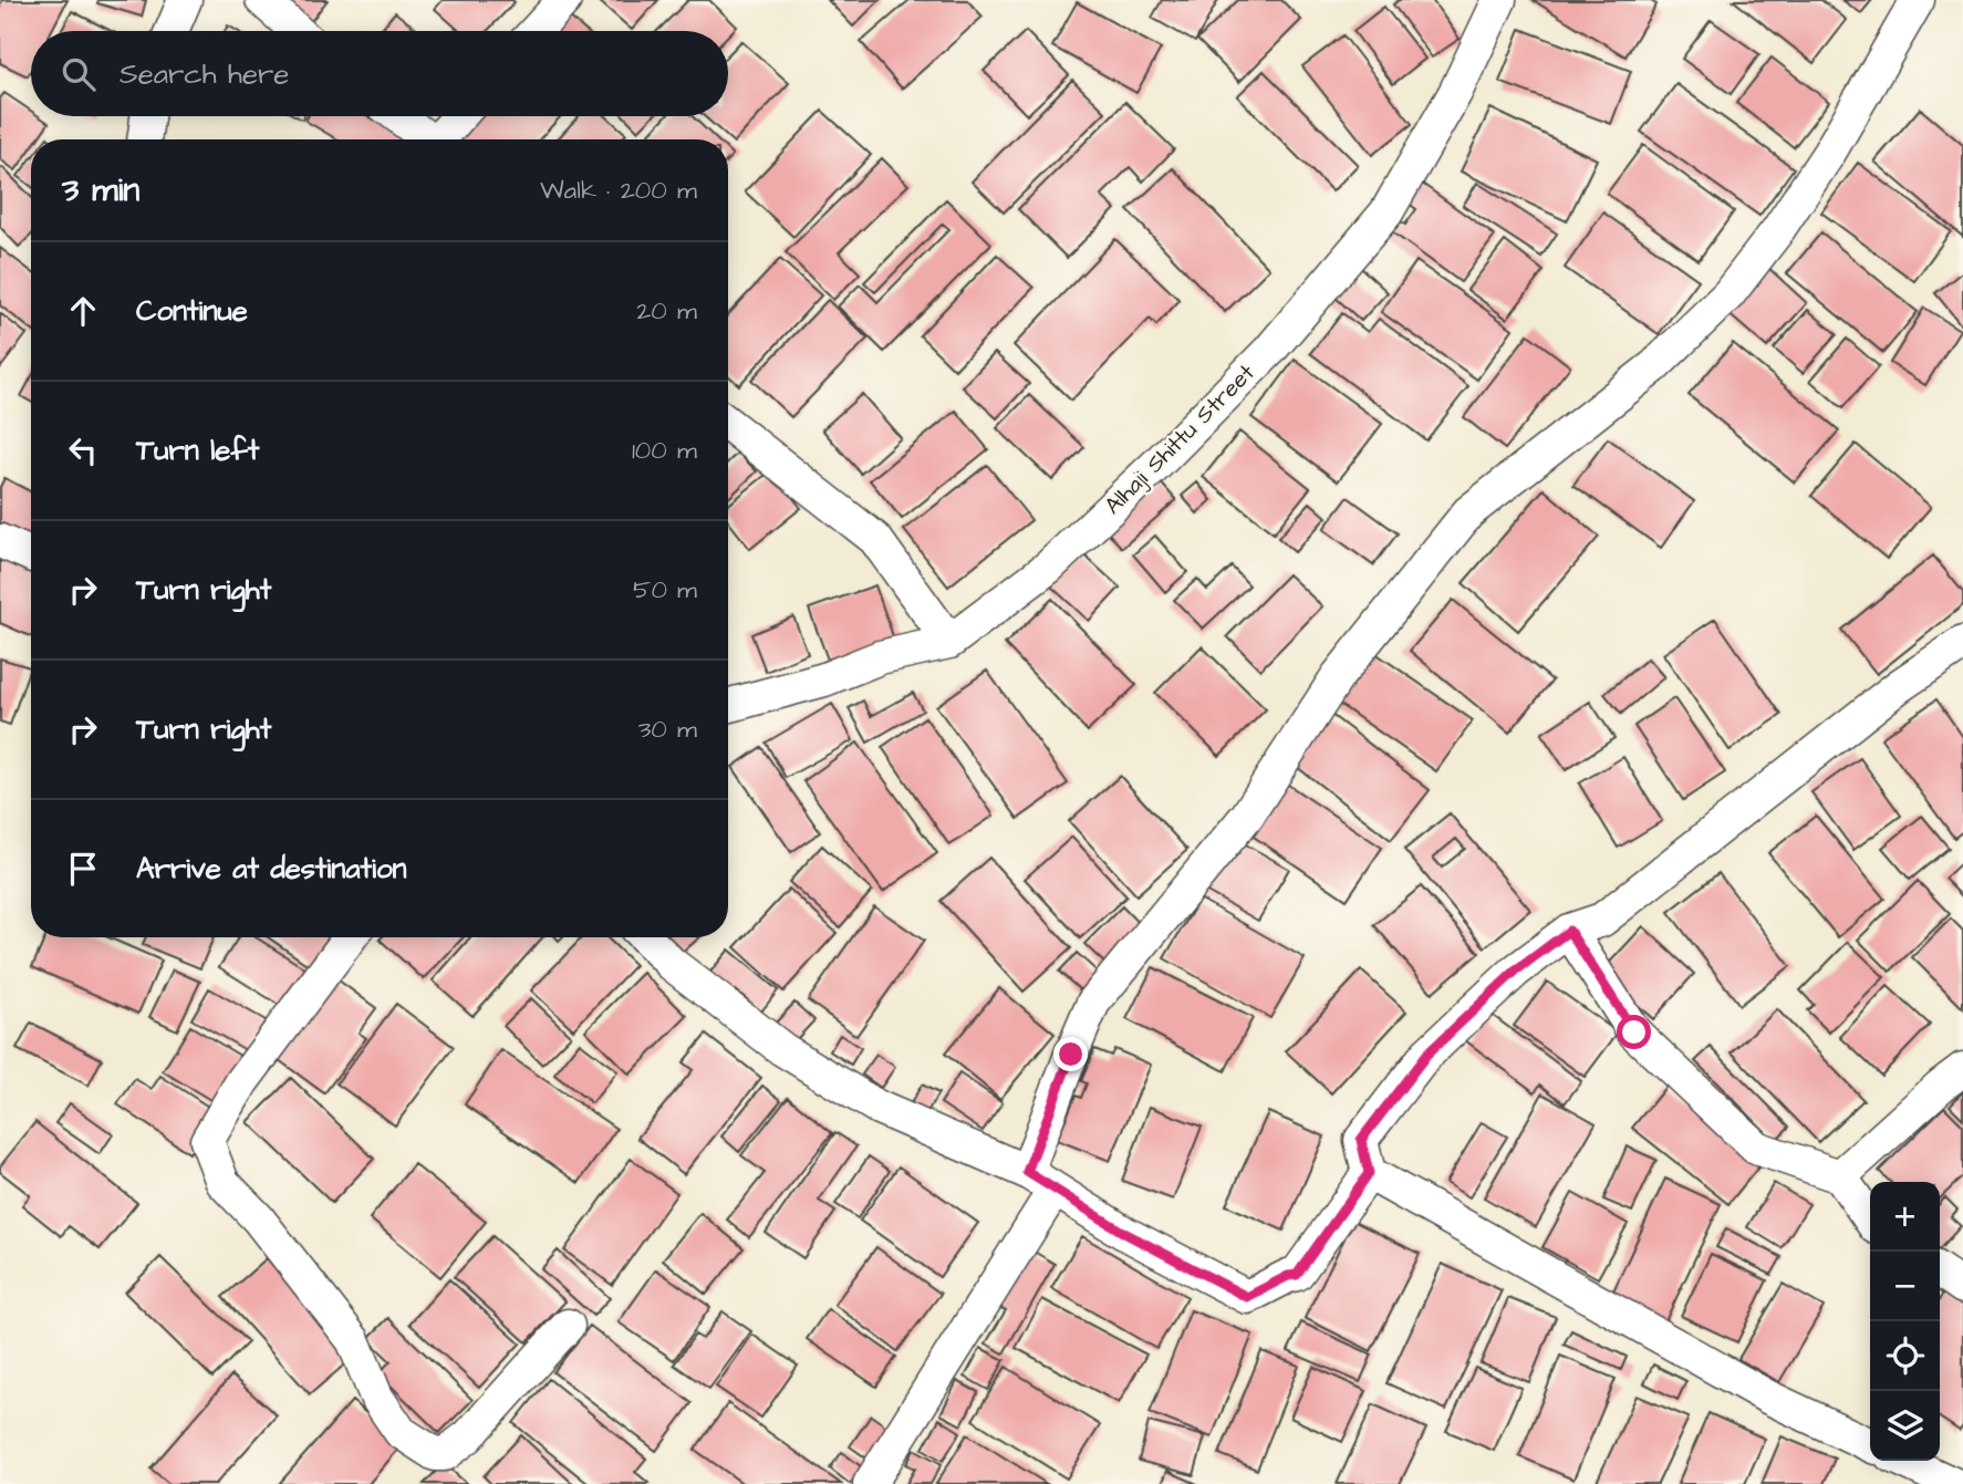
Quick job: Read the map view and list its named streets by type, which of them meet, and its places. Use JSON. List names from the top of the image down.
{
  "streets": {
    "street": ["Alhaji Shittu Street"]
  },
  "page": {
    "search": "Search here",
    "heading": ["3 min", "Walk · 200 m"],
    "list": [
      ["Continue", "20 m"],
      ["Turn left", "100 m"],
      ["Turn right", "50 m"],
      ["Turn right", "30 m"],
      "Arrive at destination"
    ],
    "map_buttons": ["+", "−"]
  }
}
